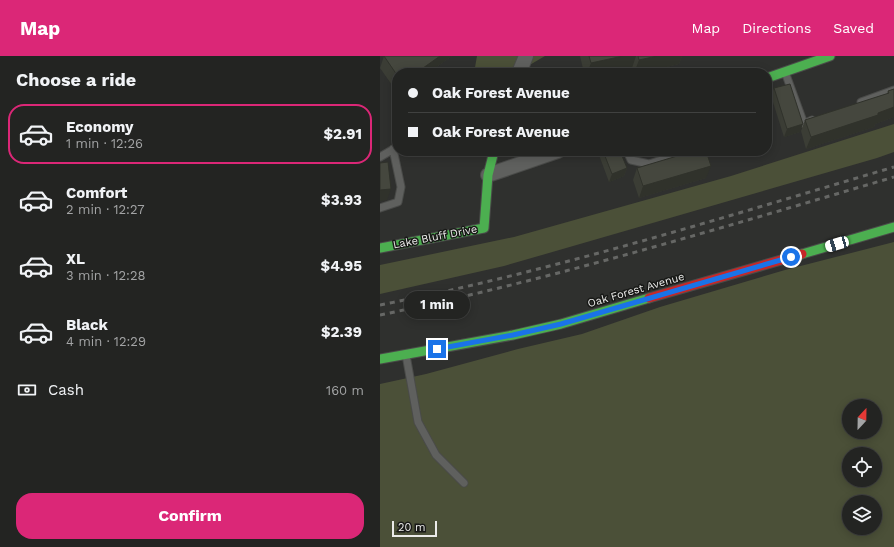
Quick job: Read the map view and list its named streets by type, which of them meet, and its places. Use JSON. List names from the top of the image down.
{
  "streets": {
    "street": ["Lake Bluff Drive", "Oak Forest Avenue"]
  },
  "scale_bar": "20 m",
  "north": "top",
  "page": {
    "header": "Map",
    "nav": ["Map", "Directions", "Saved"],
    "heading": "Choose a ride",
    "banner": ["Oak Forest Avenue", "Oak Forest Avenue"],
    "list": [
      {
        "name": "Economy",
        "note": "1 min · 12:26",
        "value": "$2.91"
      },
      {
        "name": "Comfort",
        "note": "2 min · 12:27",
        "value": "$3.93"
      },
      {
        "name": "XL",
        "note": "3 min · 12:28",
        "value": "$4.95"
      },
      {
        "name": "Black",
        "note": "4 min · 12:29",
        "value": "$2.39"
      }
    ],
    "bubble": "1 min",
    "pay": ["Cash", "160 m"],
    "buttons": "Confirm",
    "scale": "20 m"
  }
}
